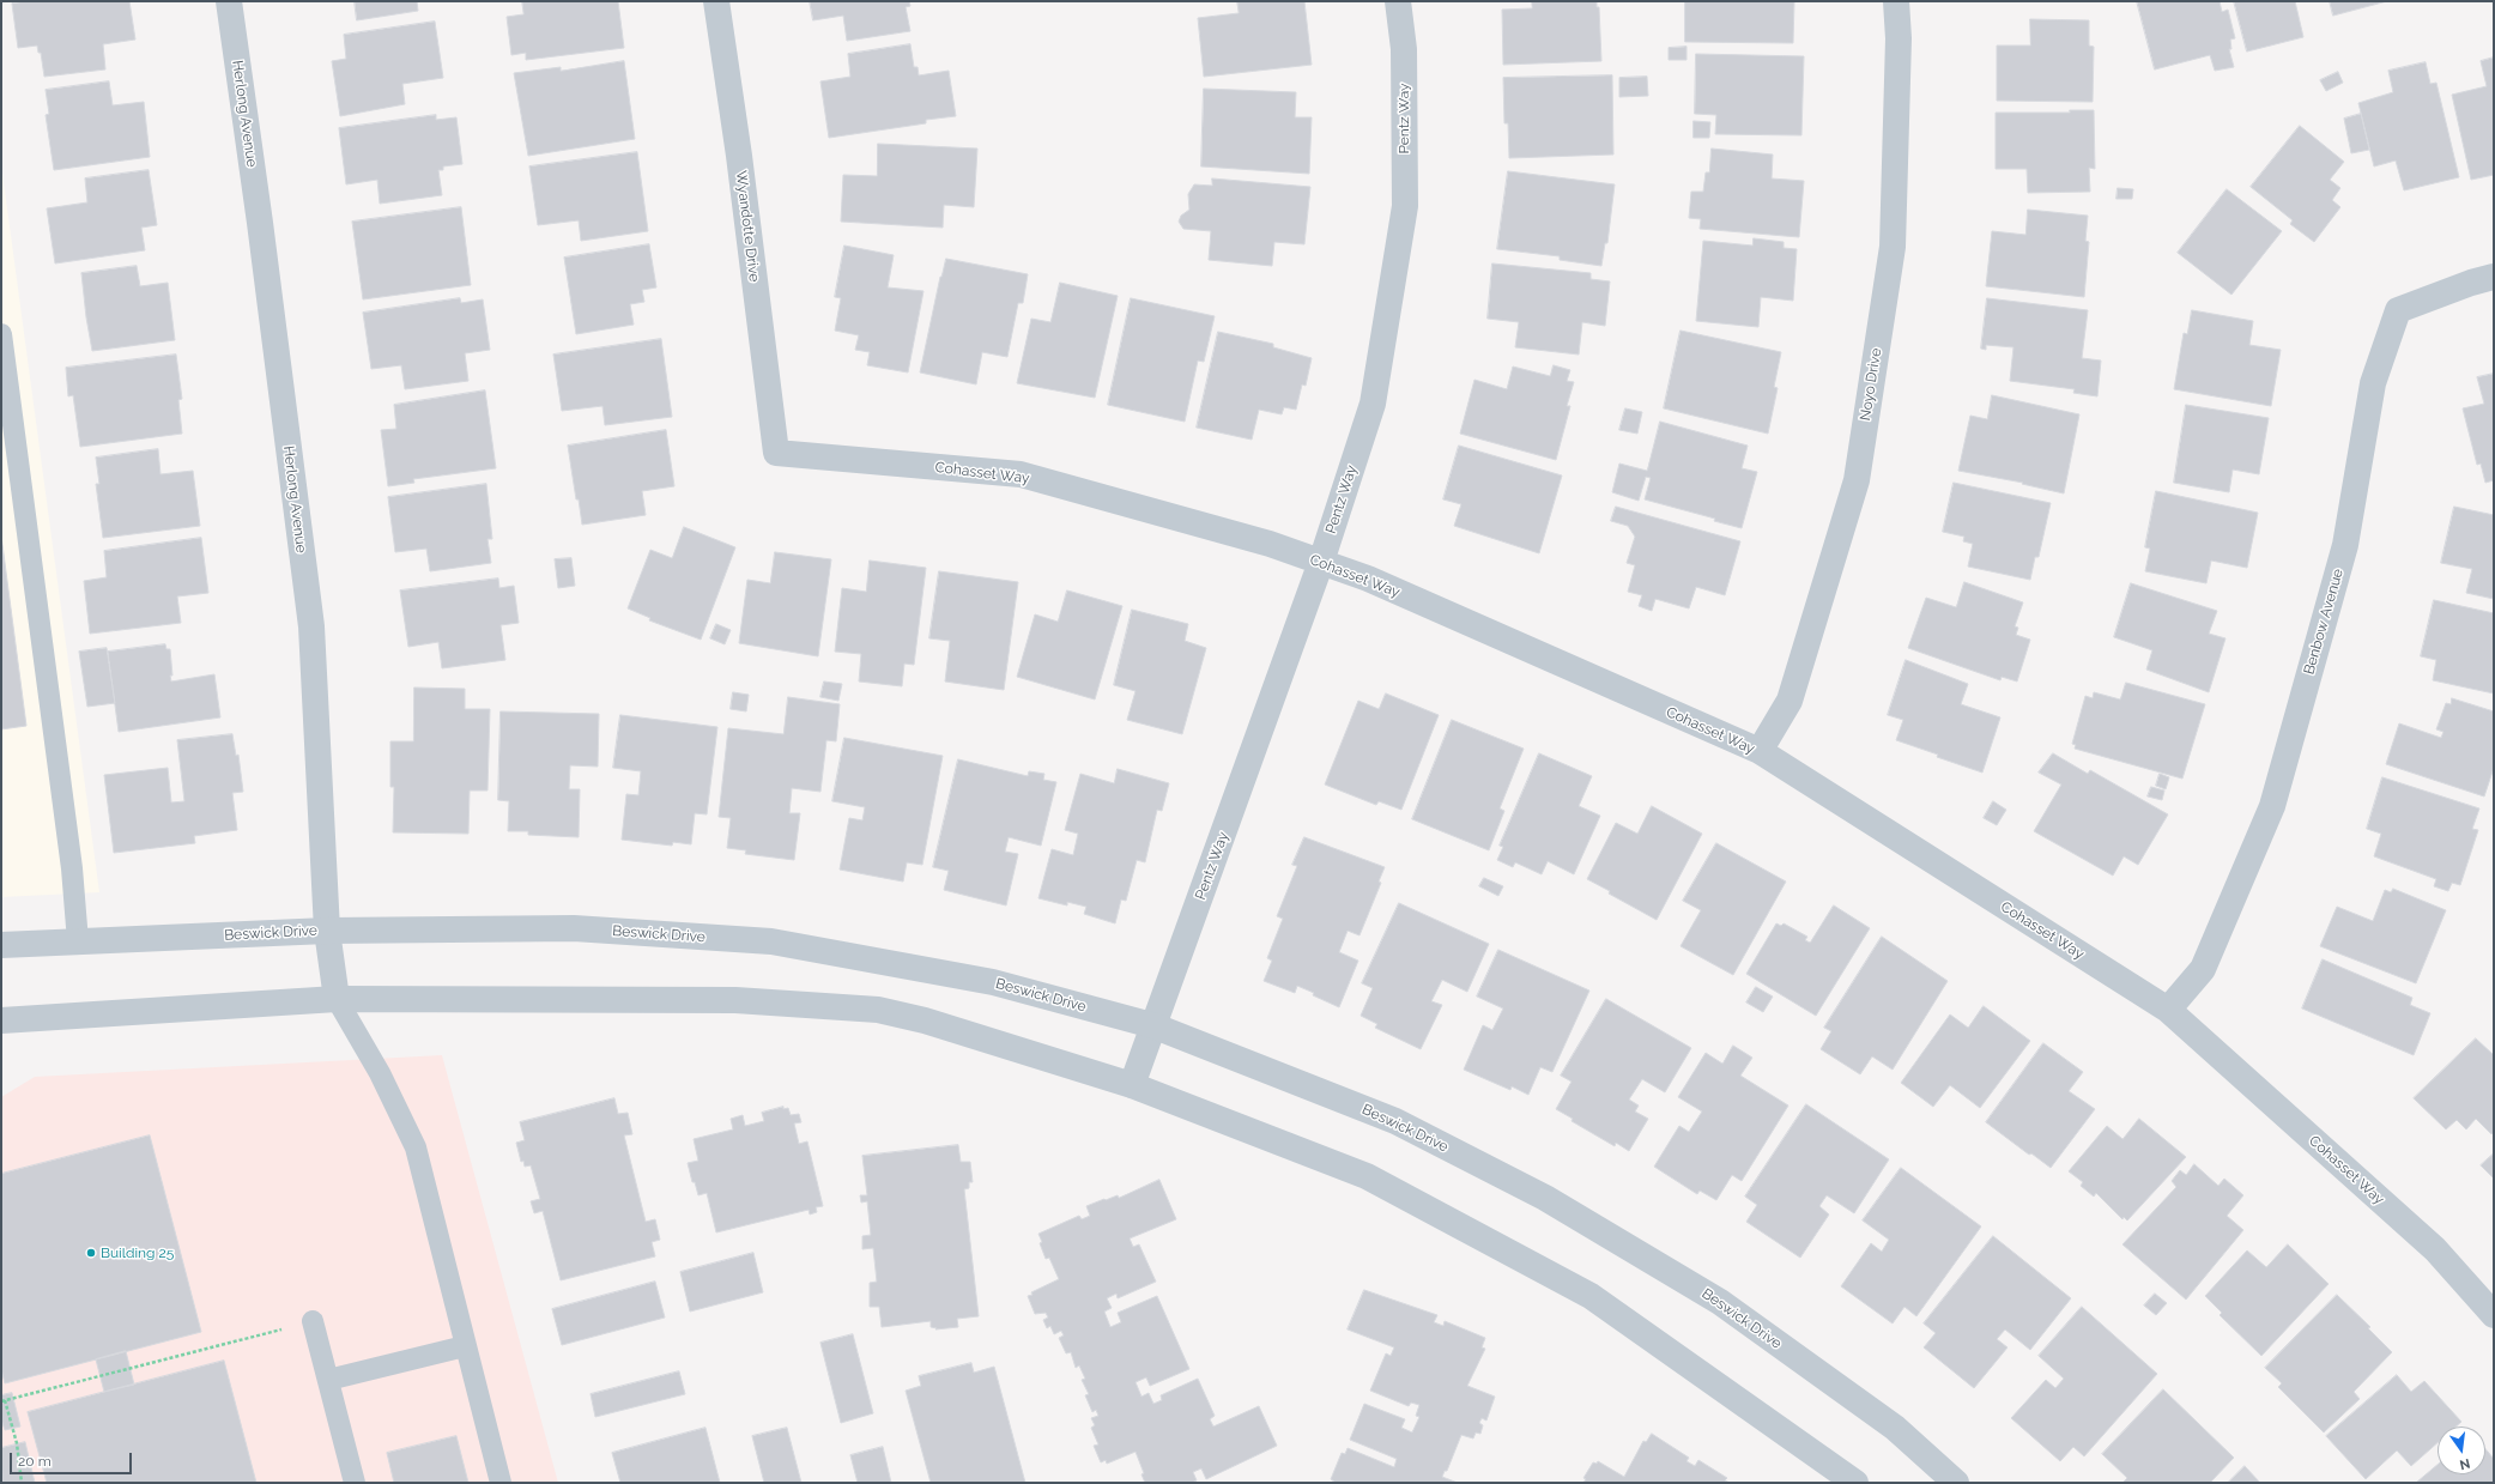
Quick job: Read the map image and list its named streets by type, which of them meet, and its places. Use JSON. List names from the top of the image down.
{
  "streets": {
    "street": [
      "Herlong Avenue",
      "Pentz Way",
      "Wyandotte Drive",
      "Noyo Drive",
      "Cohasset Way",
      "Benbow Avenue",
      "Beswick Drive"
    ]
  },
  "crossings": [
    ["Herlong Avenue", "Beswick Drive"],
    ["Pentz Way", "Cohasset Way"],
    ["Pentz Way", "Beswick Drive"],
    ["Wyandotte Drive", "Cohasset Way"],
    ["Noyo Drive", "Cohasset Way"],
    ["Cohasset Way", "Benbow Avenue"]
  ],
  "places": ["Building 25"],
  "scale_bar": "20 m",
  "north": "bottom"
}
